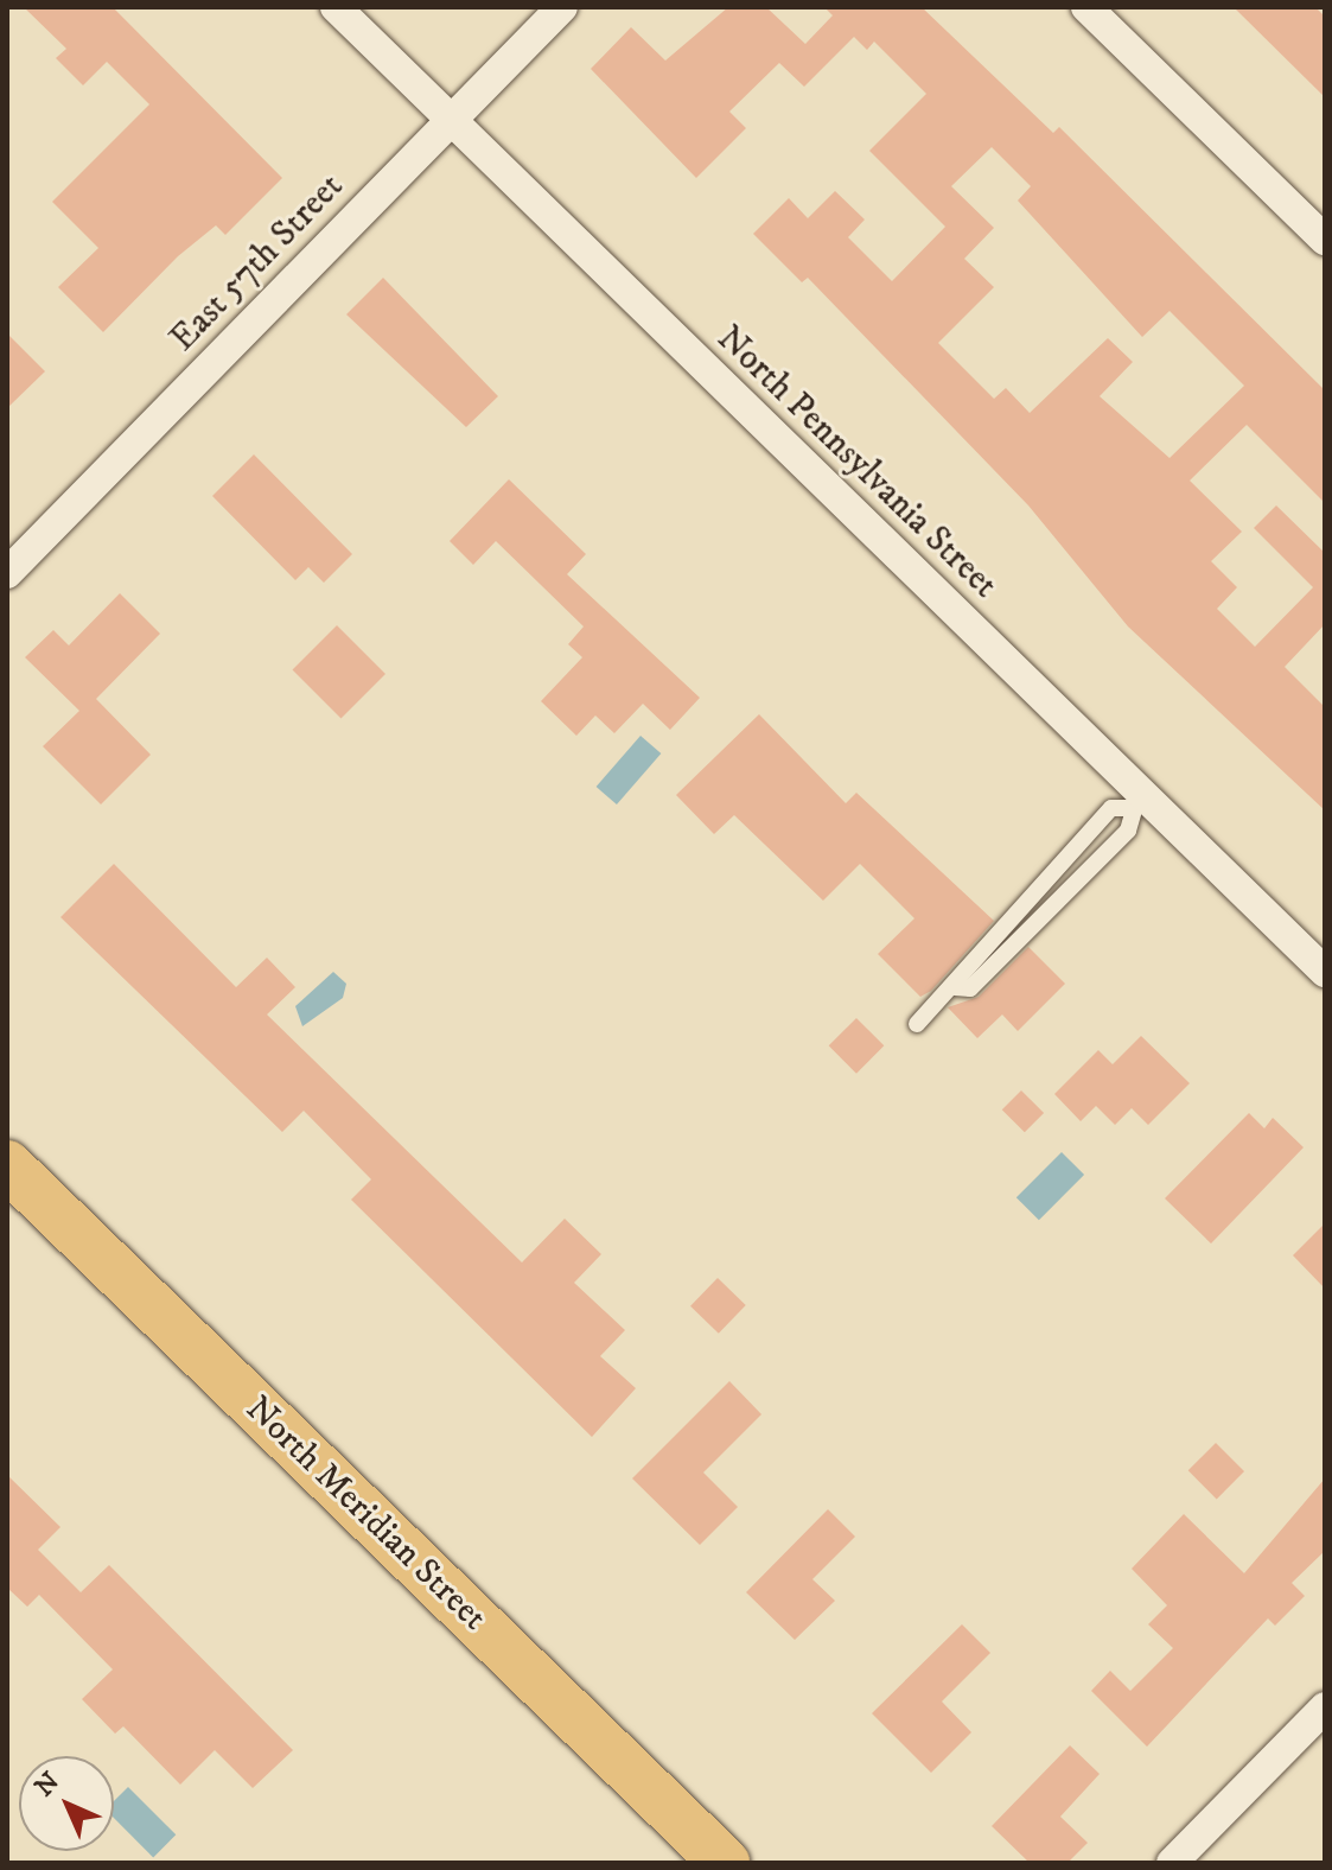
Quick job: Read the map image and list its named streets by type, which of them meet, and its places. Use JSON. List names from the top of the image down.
{
  "streets": {
    "main road": ["North Meridian Street"],
    "street": ["East 57th Street", "North Pennsylvania Street"]
  },
  "crossings": [
    ["East 57th Street", "North Pennsylvania Street"]
  ],
  "north": "top left"
}
